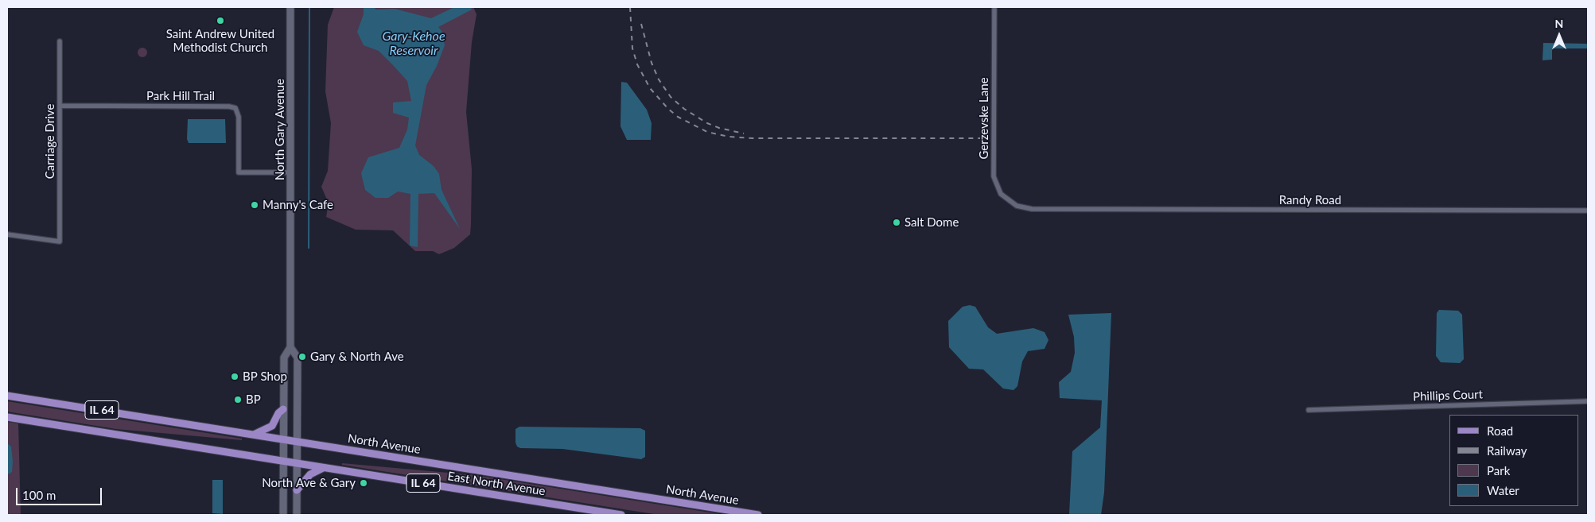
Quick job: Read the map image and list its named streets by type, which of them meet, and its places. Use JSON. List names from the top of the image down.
{
  "streets": {
    "main road": ["IL 64", "North Avenue", "East North Avenue"],
    "street": [
      "Park Hill Trail",
      "Gerzevske Lane",
      "North Gary Avenue",
      "Carriage Drive",
      "Randy Road",
      "Phillips Court"
    ]
  },
  "crossings": [
    ["Park Hill Trail", "North Gary Avenue"],
    ["Park Hill Trail", "Carriage Drive"],
    ["Gerzevske Lane", "Randy Road"],
    ["North Gary Avenue", "IL 64"],
    ["North Gary Avenue", "North Avenue"],
    ["North Gary Avenue", "East North Avenue"],
    ["IL 64", "East North Avenue"]
  ],
  "water": ["Gary-Kehoe Reservoir"],
  "places": [
    "Saint Andrew United Methodist Church",
    "Manny's Cafe",
    "Salt Dome",
    "Gary & North Ave",
    "BP Shop",
    "BP",
    "North Ave & Gary"
  ],
  "legend": [
    "Road",
    "Railway",
    "Park",
    "Water"
  ],
  "scale_bar": "100 m",
  "north": "top"
}
